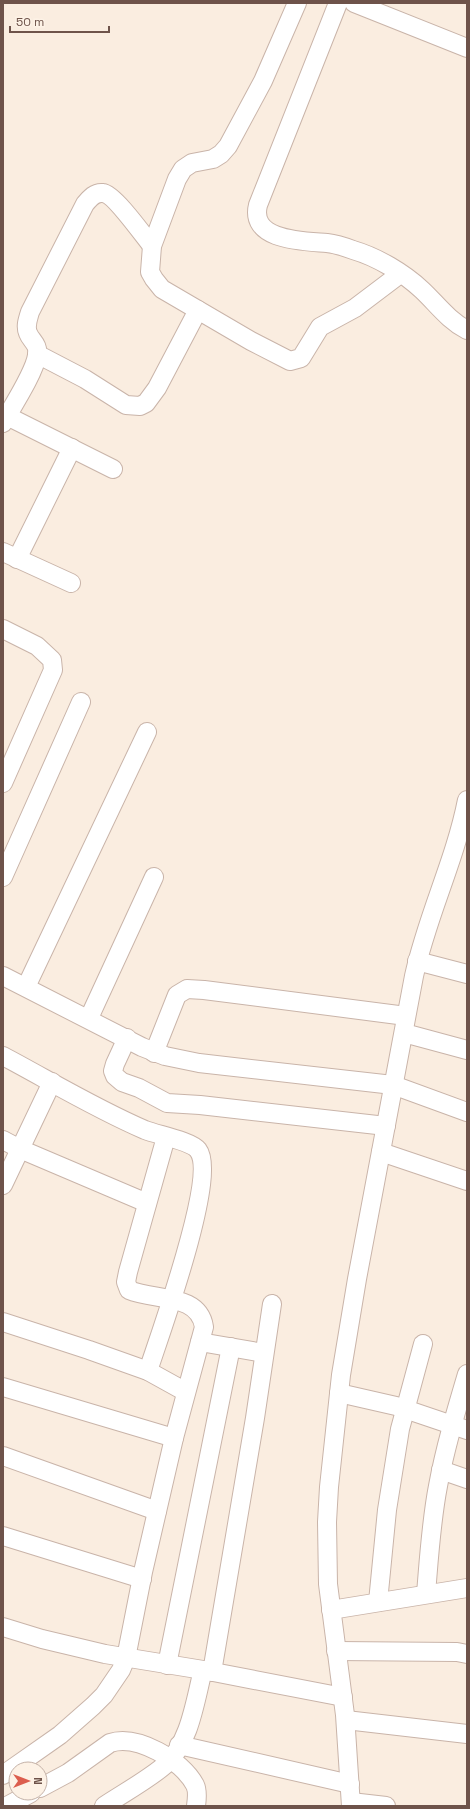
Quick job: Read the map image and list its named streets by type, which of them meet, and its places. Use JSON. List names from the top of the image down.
{
  "scale_bar": "50 m",
  "north": "right"
}
